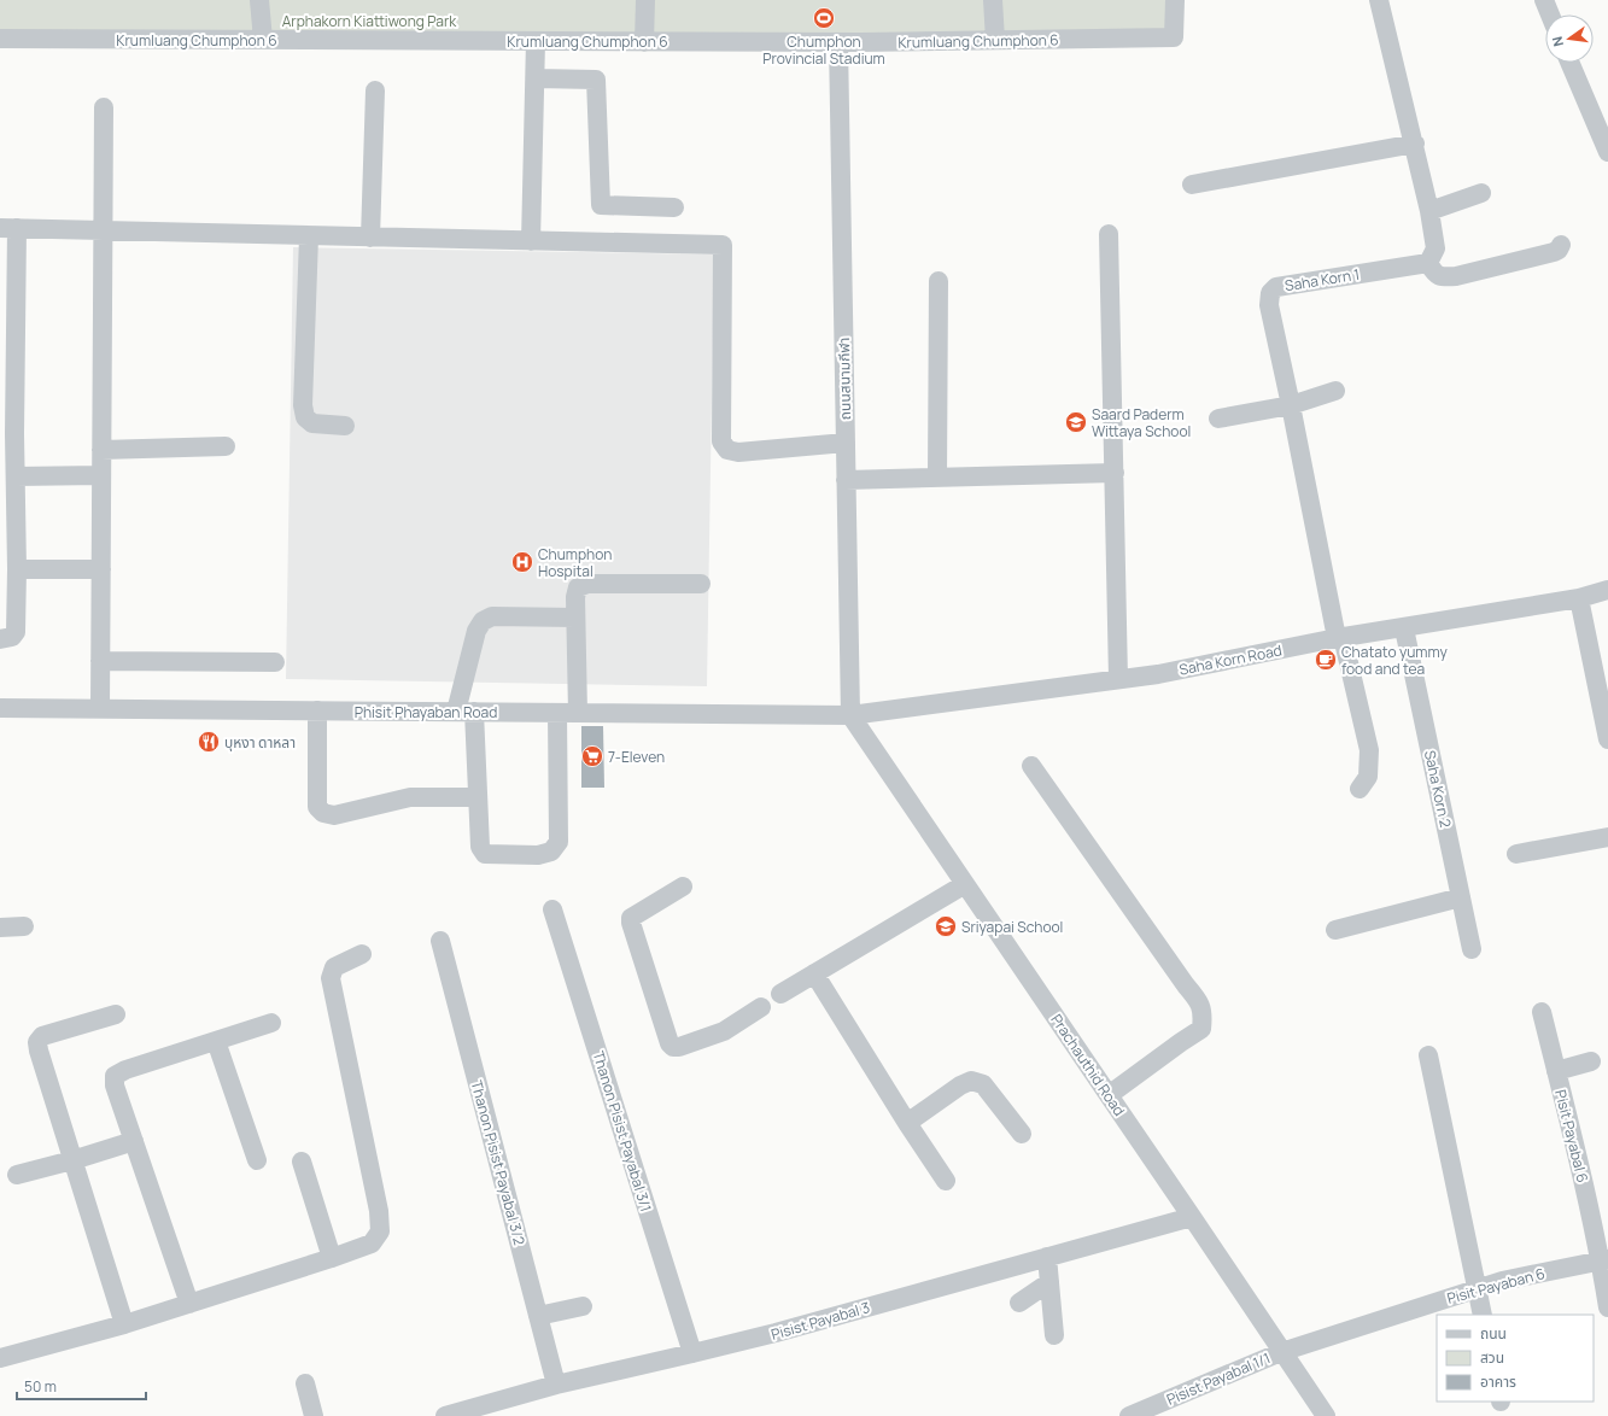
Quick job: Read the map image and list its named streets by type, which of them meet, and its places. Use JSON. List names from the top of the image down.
{
  "streets": {
    "street": [
      "Krumluang Chumphon 6",
      "Saha Korn 1",
      "ถนนสนามกีฬา",
      "Saha Korn Road",
      "Phisit Phayaban Road",
      "Saha Korn 2",
      "Prachauthid Road",
      "Thanon Pisist Payabal 3/1",
      "Pisit Payabal 6",
      "Thanon Pisist Payabal 3/2",
      "Pisit Payaban 6",
      "Pisist Payabal 3",
      "Pisist Payabal 1/1"
    ]
  },
  "crossings": [
    ["Krumluang Chumphon 6", "ถนนสนามกีฬา"],
    ["Saha Korn 1", "Saha Korn Road"],
    ["ถนนสนามกีฬา", "Saha Korn Road"],
    ["ถนนสนามกีฬา", "Phisit Phayaban Road"],
    ["ถนนสนามกีฬา", "Prachauthid Road"],
    ["Saha Korn Road", "Phisit Phayaban Road"],
    ["Saha Korn Road", "Saha Korn 2"],
    ["Saha Korn Road", "Prachauthid Road"],
    ["Phisit Phayaban Road", "Prachauthid Road"],
    ["Prachauthid Road", "Pisit Payaban 6"],
    ["Prachauthid Road", "Pisist Payabal 3"],
    ["Prachauthid Road", "Pisist Payabal 1/1"],
    ["Thanon Pisist Payabal 3/1", "Pisist Payabal 3"],
    ["Pisit Payabal 6", "Pisit Payaban 6"],
    ["Thanon Pisist Payabal 3/2", "Pisist Payabal 3"],
    ["Pisit Payaban 6", "Pisist Payabal 1/1"]
  ],
  "parks": ["Arphakorn Kiattiwong Park"],
  "places": {
    "sports": ["Chumphon Provincial Stadium"],
    "school or university": ["Saard Paderm Wittaya School", "Sriyapai School"],
    "hospital": ["Chumphon Hospital"],
    "cafe": ["Chatato yummy food and tea"],
    "restaurant": ["บุหงา ดาหลา"],
    "supermarket": ["7-Eleven"]
  },
  "legend": ["ถนน", "สวน", "อาคาร"],
  "scale_bar": "50 m",
  "north": "left"
}
